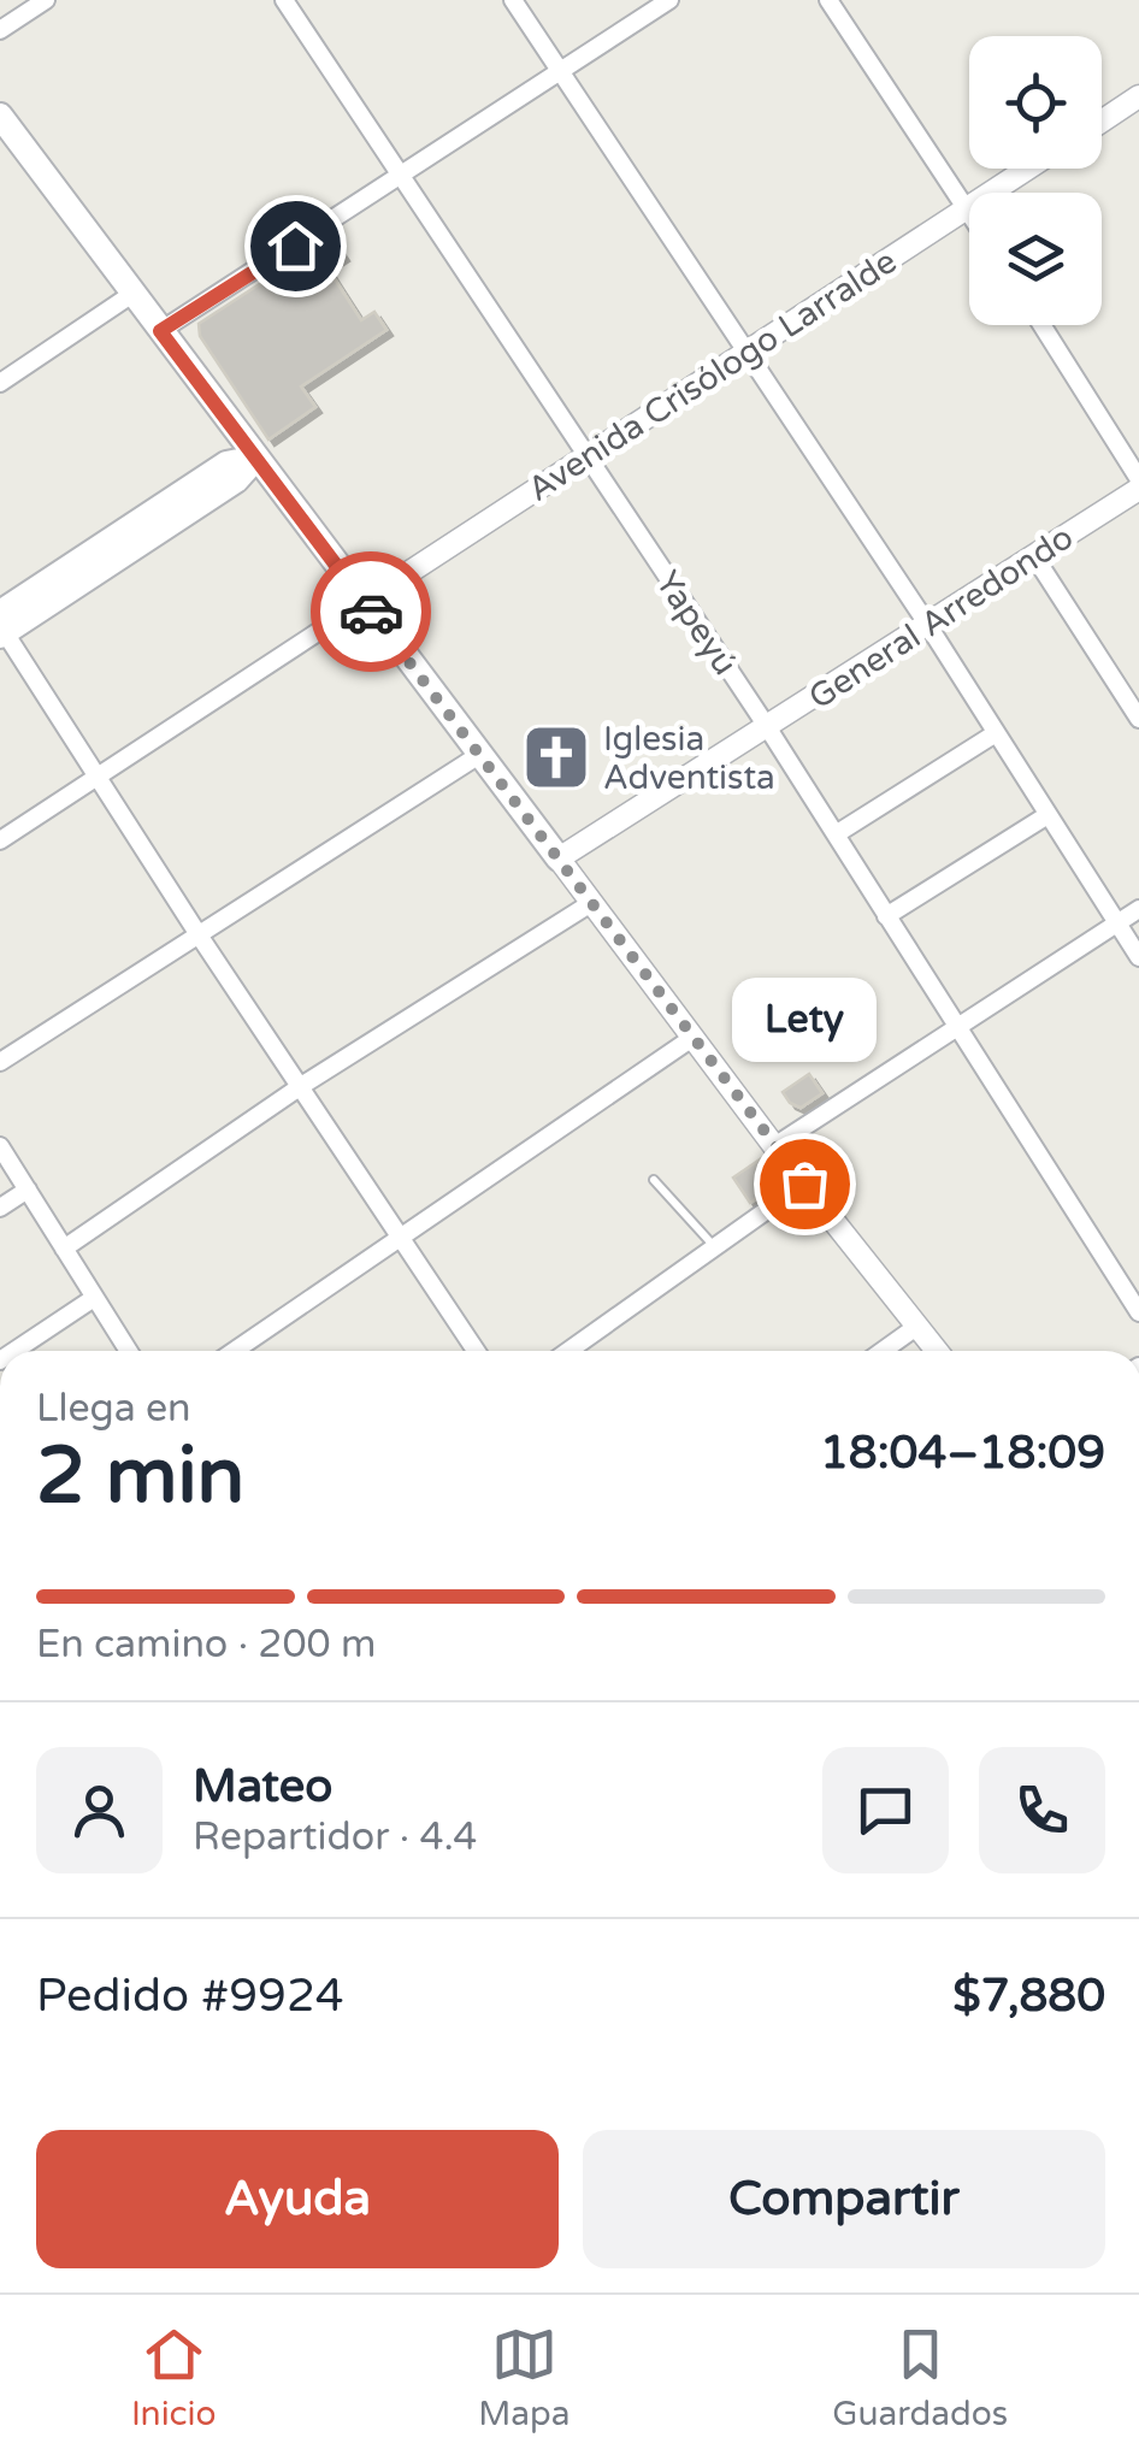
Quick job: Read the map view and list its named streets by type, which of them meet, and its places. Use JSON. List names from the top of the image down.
{
  "streets": {
    "street": ["Avenida Crisólogo Larralde", "General Arredondo", "Yapeyú"]
  },
  "crossings": [
    ["Avenida Crisólogo Larralde", "Yapeyú"],
    ["General Arredondo", "Yapeyú"]
  ],
  "places": {
    "church": ["Iglesia Adventista"],
    "other": ["Lety"]
  },
  "page": {
    "bubble": "Lety",
    "heading": ["2 min", "Llega en", "18:04–18:09"],
    "panel": [
      "Mateo",
      "Repartidor · 4.4",
      "Pedido #9924",
      "$7,880"
    ],
    "bar": "En camino · 200 m",
    "buttons": ["Ayuda", "Compartir"],
    "tabs": ["Inicio", "Mapa", "Guardados"]
  }
}
